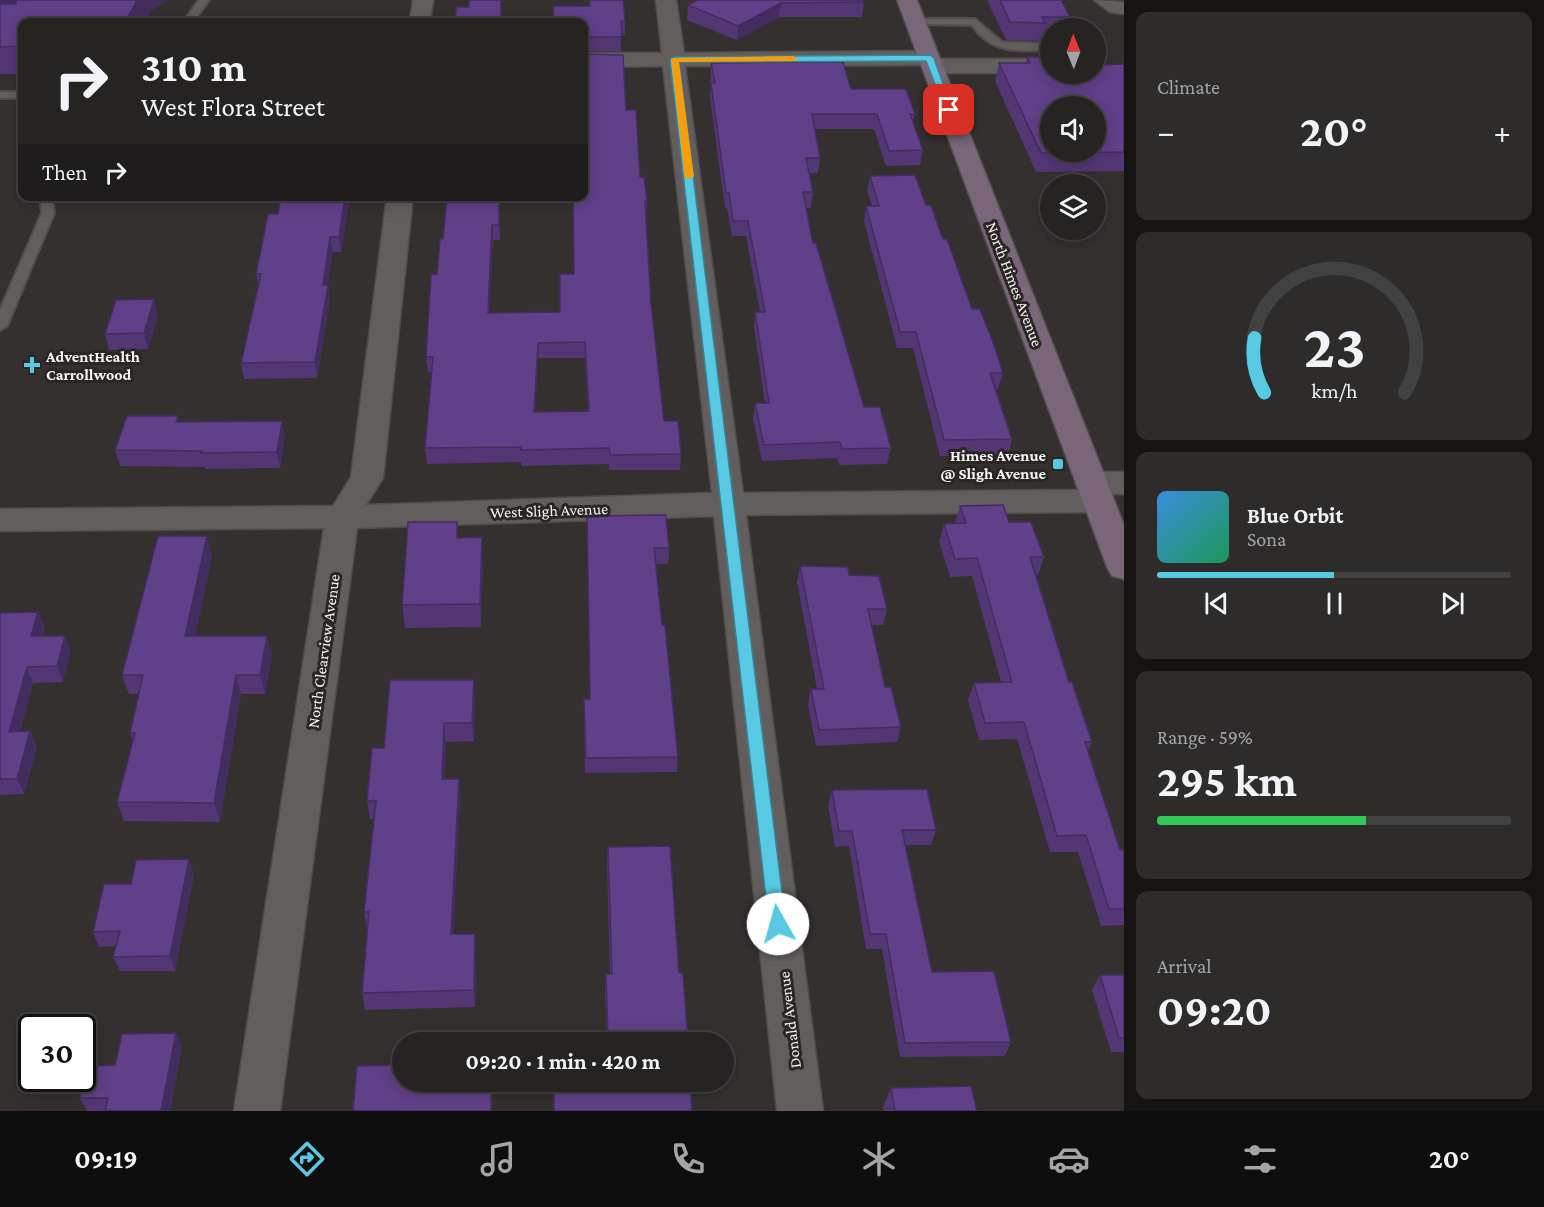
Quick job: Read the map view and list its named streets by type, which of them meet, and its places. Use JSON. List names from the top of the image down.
{
  "streets": {
    "street": [
      "North Himes Avenue",
      "West Sligh Avenue",
      "North Clearview Avenue",
      "Donald Avenue"
    ]
  },
  "crossings": [
    ["North Himes Avenue", "West Sligh Avenue"],
    ["West Sligh Avenue", "North Clearview Avenue"],
    ["West Sligh Avenue", "Donald Avenue"]
  ],
  "places": {
    "health": ["AdventHealth Carrollwood"],
    "transit": ["Himes Avenue @ Sligh Avenue"]
  },
  "north": "top",
  "page": {
    "tile": [
      "Climate",
      ["Range · 59%", "295 km"],
      ["Arrival", "09:20"]
    ],
    "turn": ["310 m", "West Flora Street"],
    "heat": ["−", "20°", "+"],
    "then": "Then",
    "song": ["Blue Orbit", "Sona"],
    "limit": "30",
    "trip": "09:20 · 1 min · 420 m",
    "tabs": ["09:19", "20°"],
    "gauge": ["23", "km/h"]
  }
}
